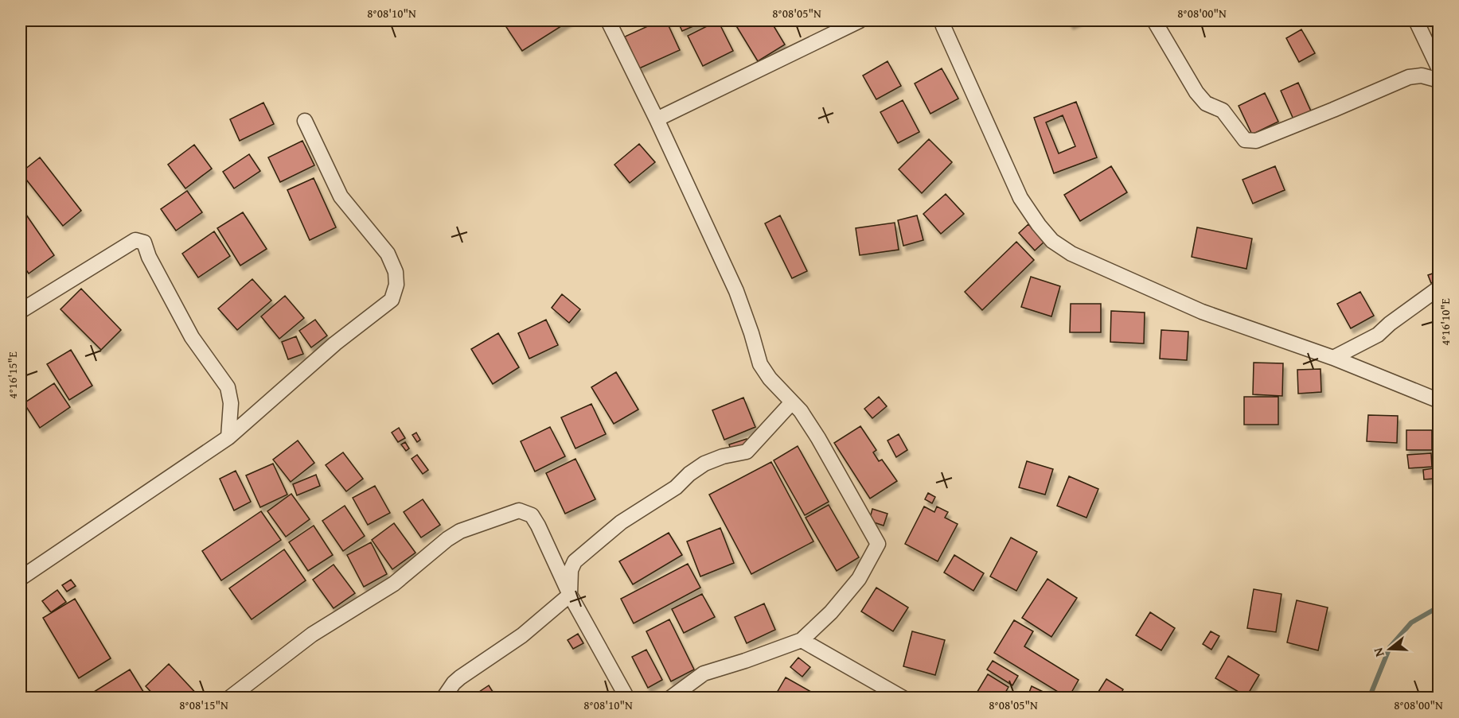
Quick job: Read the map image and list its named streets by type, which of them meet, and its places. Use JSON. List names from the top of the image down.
{
  "north": "left",
  "coordinates": [
    "8°08'10\"N",
    "8°08'05\"N",
    "8°08'00\"N",
    "4°16'10\"E",
    "4°16'15\"E",
    "8°08'15\"N"
  ]
}
